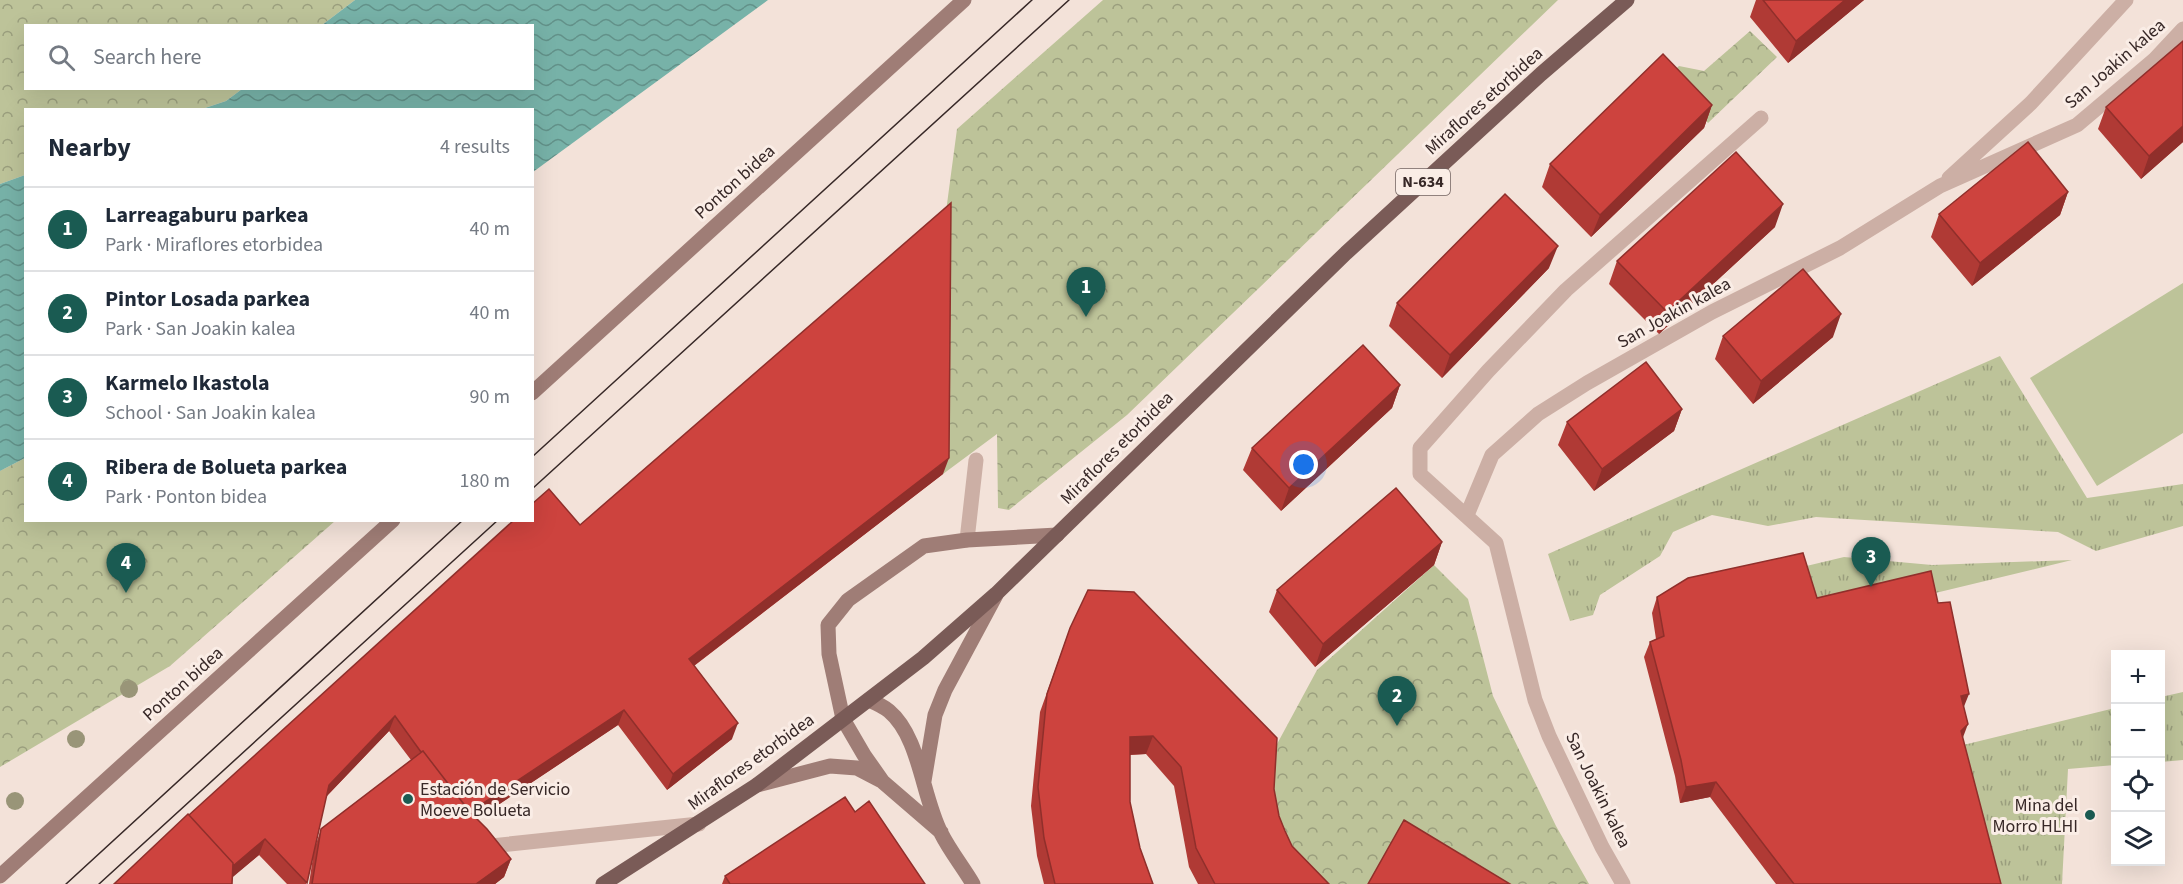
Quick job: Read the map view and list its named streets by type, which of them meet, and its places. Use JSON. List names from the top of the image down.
{
  "streets": {
    "main road": ["Miraflores etorbidea", "N-634"],
    "street": ["San Joakin kalea", "Ponton bidea"]
  },
  "places": ["Estación de Servicio Moeve Bolueta", "Mina del Morro HLHI"],
  "page": {
    "search": "Search here",
    "heading": ["Nearby", "4 results"],
    "list": [
      {
        "mark": "1",
        "name": "Larreagaburu parkea",
        "note": "Park · Miraflores etorbidea",
        "value": "40 m"
      },
      {
        "mark": "2",
        "name": "Pintor Losada parkea",
        "note": "Park · San Joakin kalea",
        "value": "40 m"
      },
      {
        "mark": "3",
        "name": "Karmelo Ikastola",
        "note": "School · San Joakin kalea",
        "value": "90 m"
      },
      {
        "mark": "4",
        "name": "Ribera de Bolueta parkea",
        "note": "Park · Ponton bidea",
        "value": "180 m"
      }
    ],
    "pins": [
      "1",
      "3",
      "4",
      "2"
    ],
    "map_buttons": ["+", "−"]
  }
}
